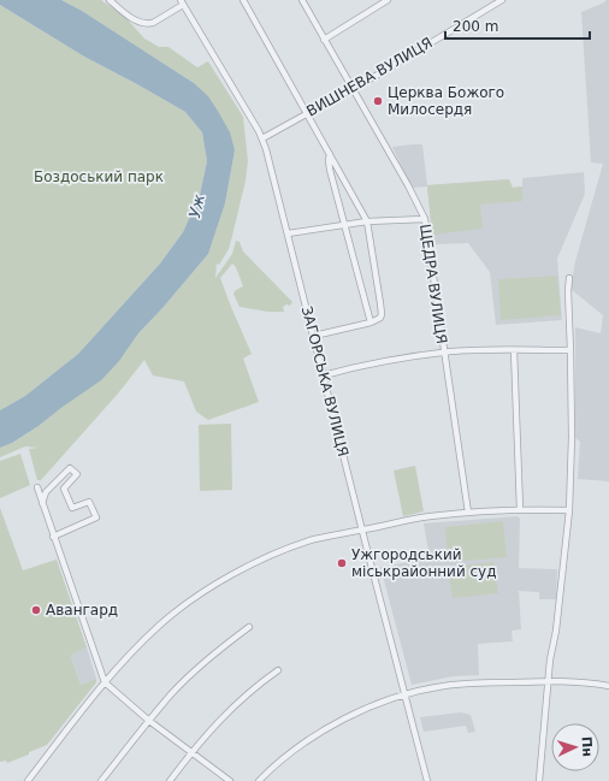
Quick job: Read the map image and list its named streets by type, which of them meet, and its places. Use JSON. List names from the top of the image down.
{
  "streets": {
    "street": ["ВИШНЕВА ВУЛИЦЯ", "ЩЕДРА ВУЛИЦЯ", "ЗАГОРСЬКА ВУЛИЦЯ"]
  },
  "crossings": [
    ["ВИШНЕВА ВУЛИЦЯ", "ЩЕДРА ВУЛИЦЯ"],
    ["ВИШНЕВА ВУЛИЦЯ", "ЗАГОРСЬКА ВУЛИЦЯ"]
  ],
  "water": ["Уж"],
  "parks": ["Боздоський парк"],
  "places": ["Церква Божого Милосердя", "Ужгородський міськрайонний суд", "Авангард"],
  "scale_bar": "200 m",
  "north": "right"
}
